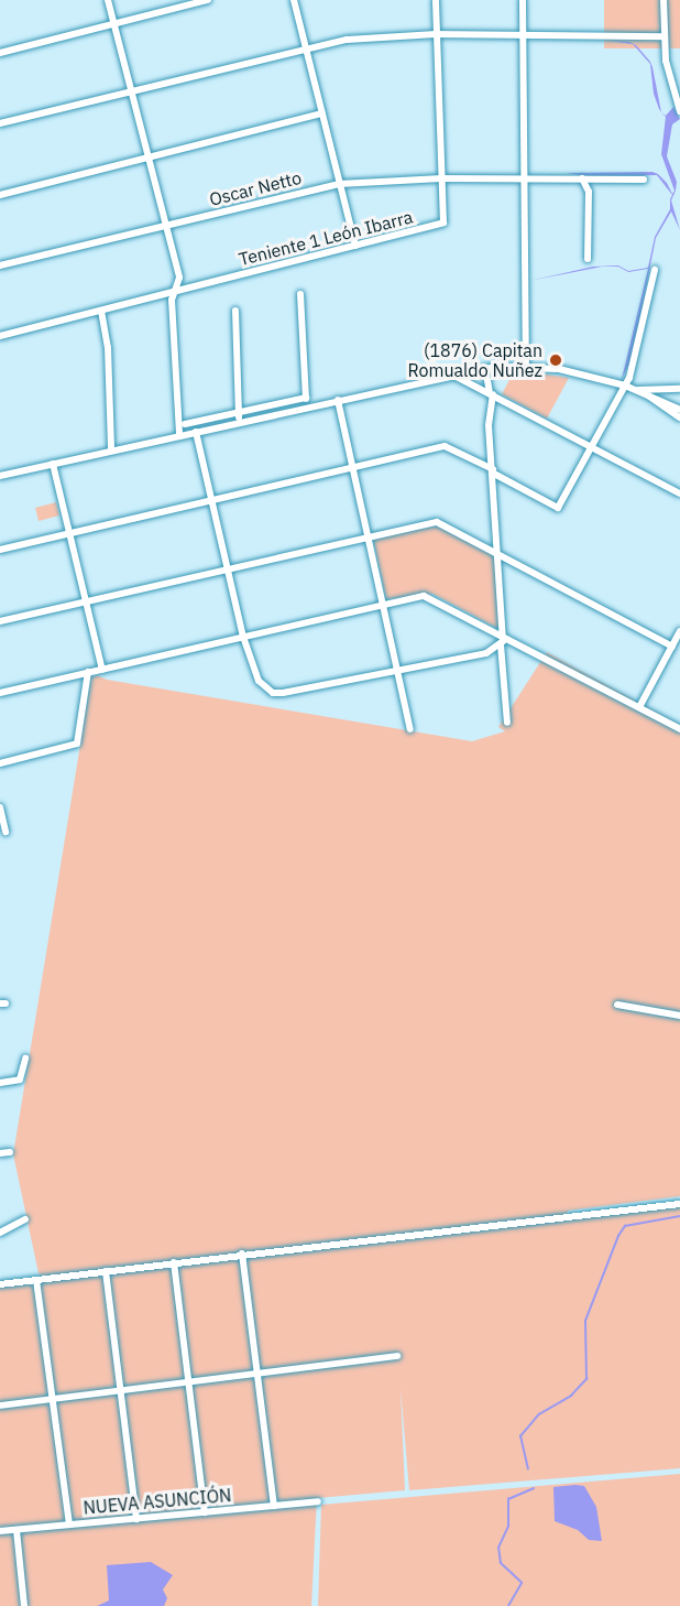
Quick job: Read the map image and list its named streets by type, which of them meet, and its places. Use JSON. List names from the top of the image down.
{
  "streets": {
    "street": ["Oscar Netto", "Teniente 1 León Ibarra", "NUEVA ASUNCIÓN"]
  },
  "crossings": [
    ["Oscar Netto", "Teniente 1 León Ibarra"]
  ],
  "places": ["(1876) Capitan Romualdo Nuñez"]
}
